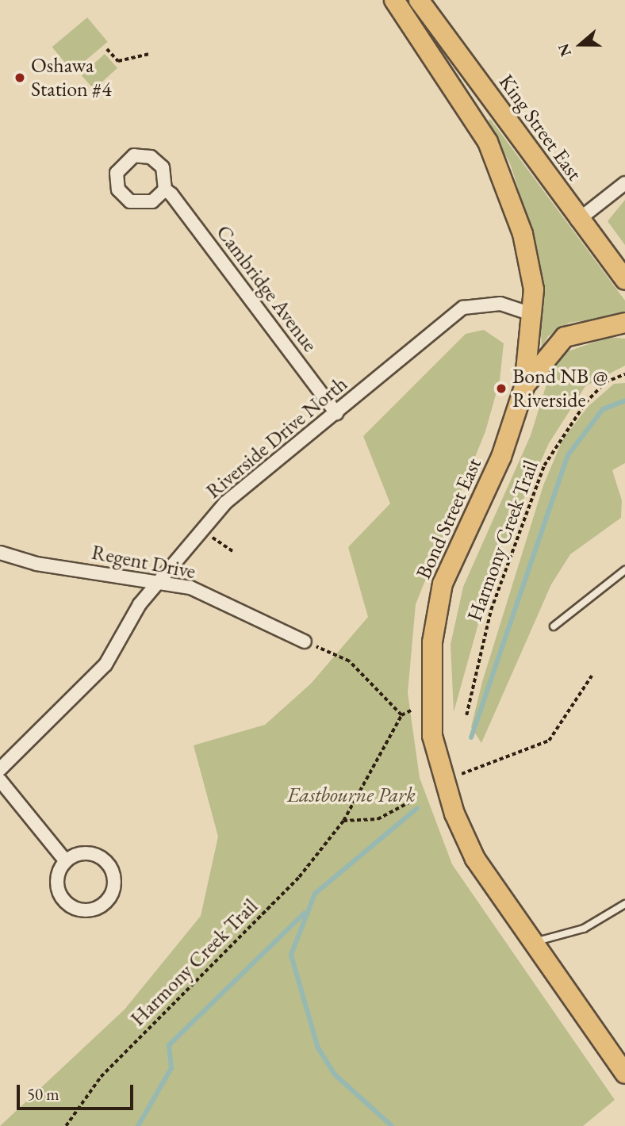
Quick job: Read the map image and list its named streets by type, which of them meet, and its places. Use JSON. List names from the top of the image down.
{
  "streets": {
    "main road": ["King Street East", "Bond Street East"],
    "street": ["Cambridge Avenue", "Riverside Drive North", "Regent Drive"],
    "path": ["Harmony Creek Trail"]
  },
  "crossings": [
    ["Cambridge Avenue", "Riverside Drive North"],
    ["Riverside Drive North", "Bond Street East"],
    ["Riverside Drive North", "Regent Drive"]
  ],
  "parks": ["Eastbourne Park"],
  "places": ["Oshawa Station #4", "Bond NB @ Riverside"],
  "scale_bar": "50 m",
  "north": "left"
}
